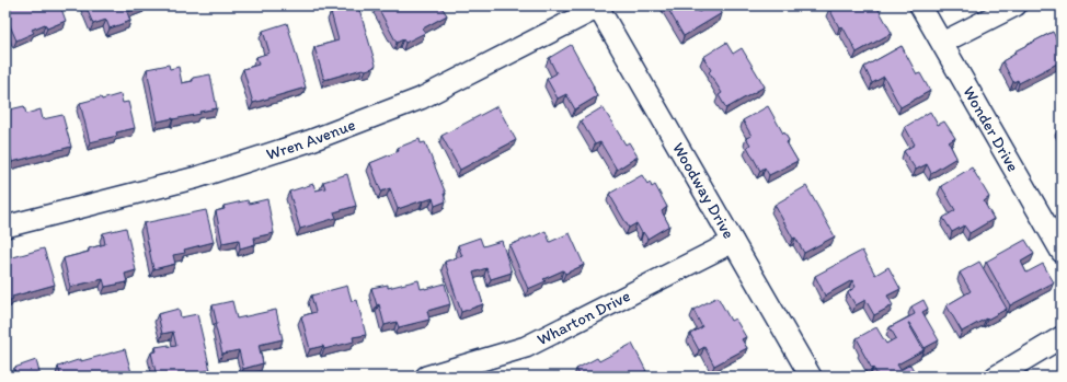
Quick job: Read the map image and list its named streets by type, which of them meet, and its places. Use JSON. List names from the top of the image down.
{
  "streets": {
    "street": [
      "Wonder Drive",
      "Wren Avenue",
      "Woodway Drive",
      "Wharton Drive"
    ]
  },
  "crossings": [
    ["Wren Avenue", "Woodway Drive"],
    ["Woodway Drive", "Wharton Drive"]
  ]
}
